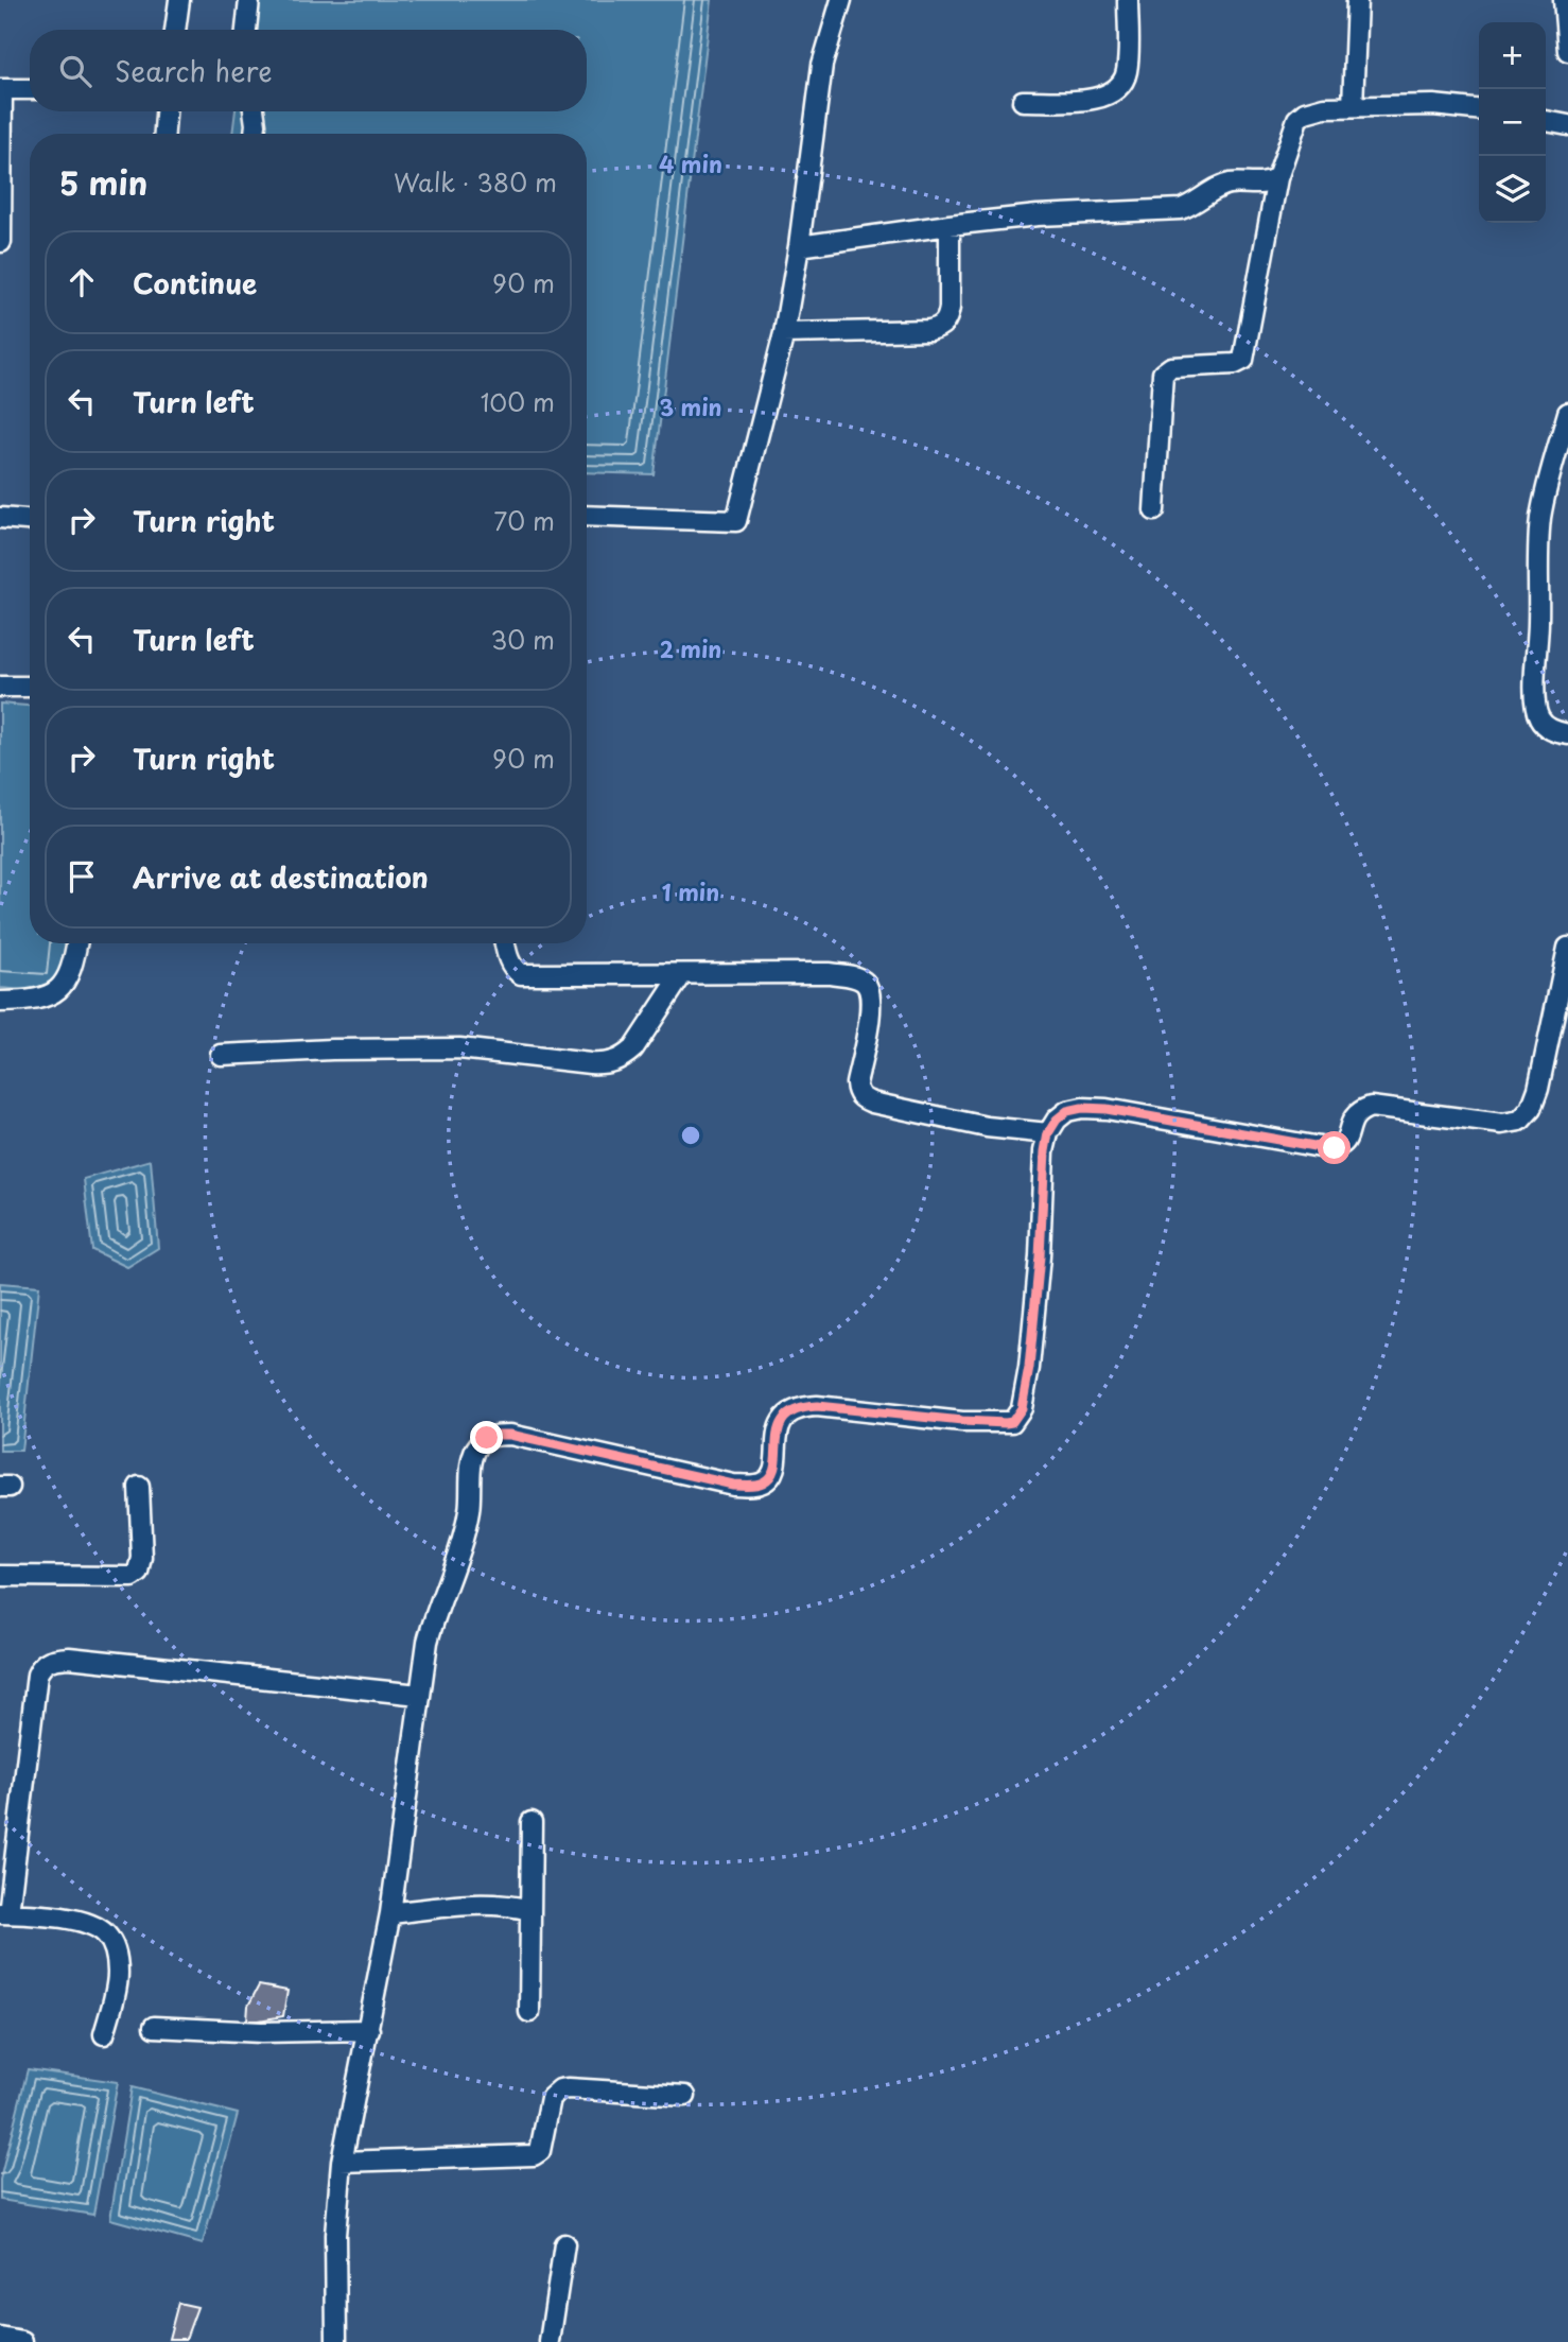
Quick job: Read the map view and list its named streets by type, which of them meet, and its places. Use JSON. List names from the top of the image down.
{
  "page": {
    "map_buttons": ["+", "−"],
    "search": "Search here",
    "heading": ["5 min", "Walk · 380 m"],
    "list": [
      ["Continue", "90 m"],
      ["Turn left", "100 m"],
      ["Turn right", "70 m"],
      ["Turn left", "30 m"],
      ["Turn right", "90 m"],
      "Arrive at destination"
    ]
  },
  "rings": [
    "4 min",
    "3 min",
    "2 min",
    "1 min"
  ]
}
